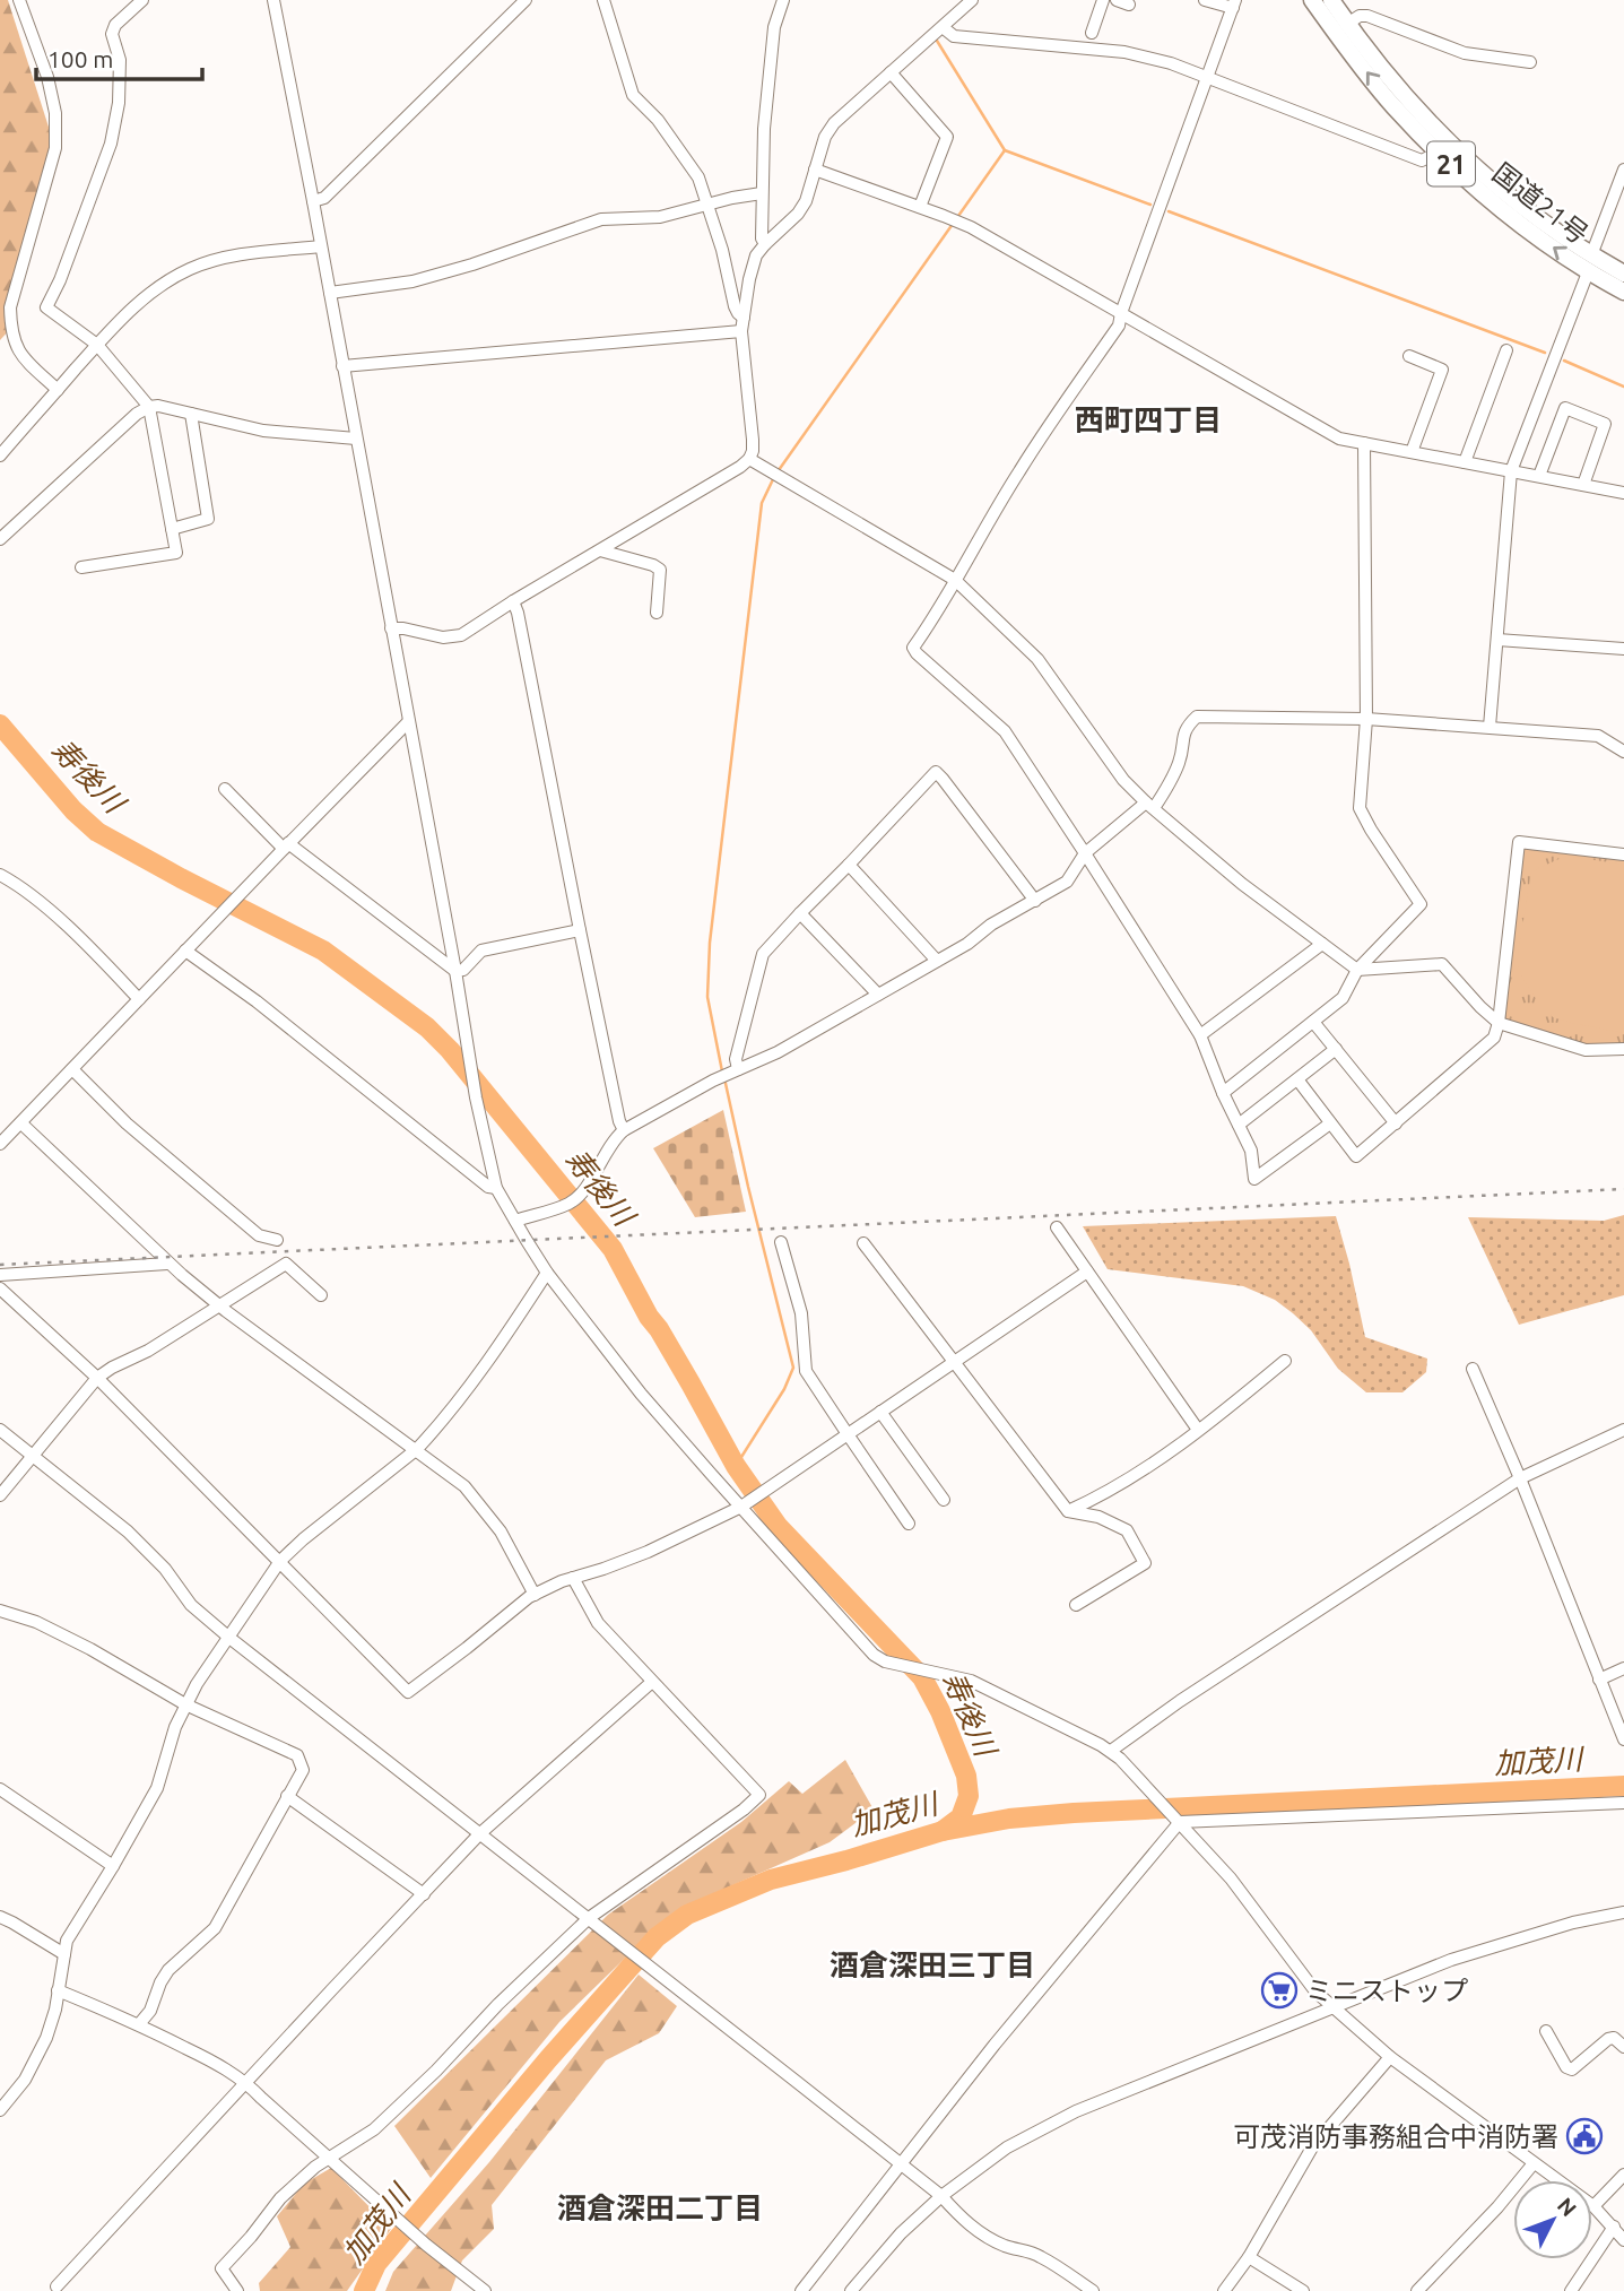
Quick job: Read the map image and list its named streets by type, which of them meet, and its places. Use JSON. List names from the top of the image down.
{
  "streets": {
    "highway": ["21", "国道21号"]
  },
  "districts": ["西町四丁目", "酒倉深田三丁目", "酒倉深田二丁目"],
  "water": ["寿後川", "加茂川"],
  "places": {
    "supermarket": ["ミニストップ"],
    "public building": ["可茂消防事務組合中消防署"]
  },
  "scale_bar": "100 m",
  "north": "top right"
}
